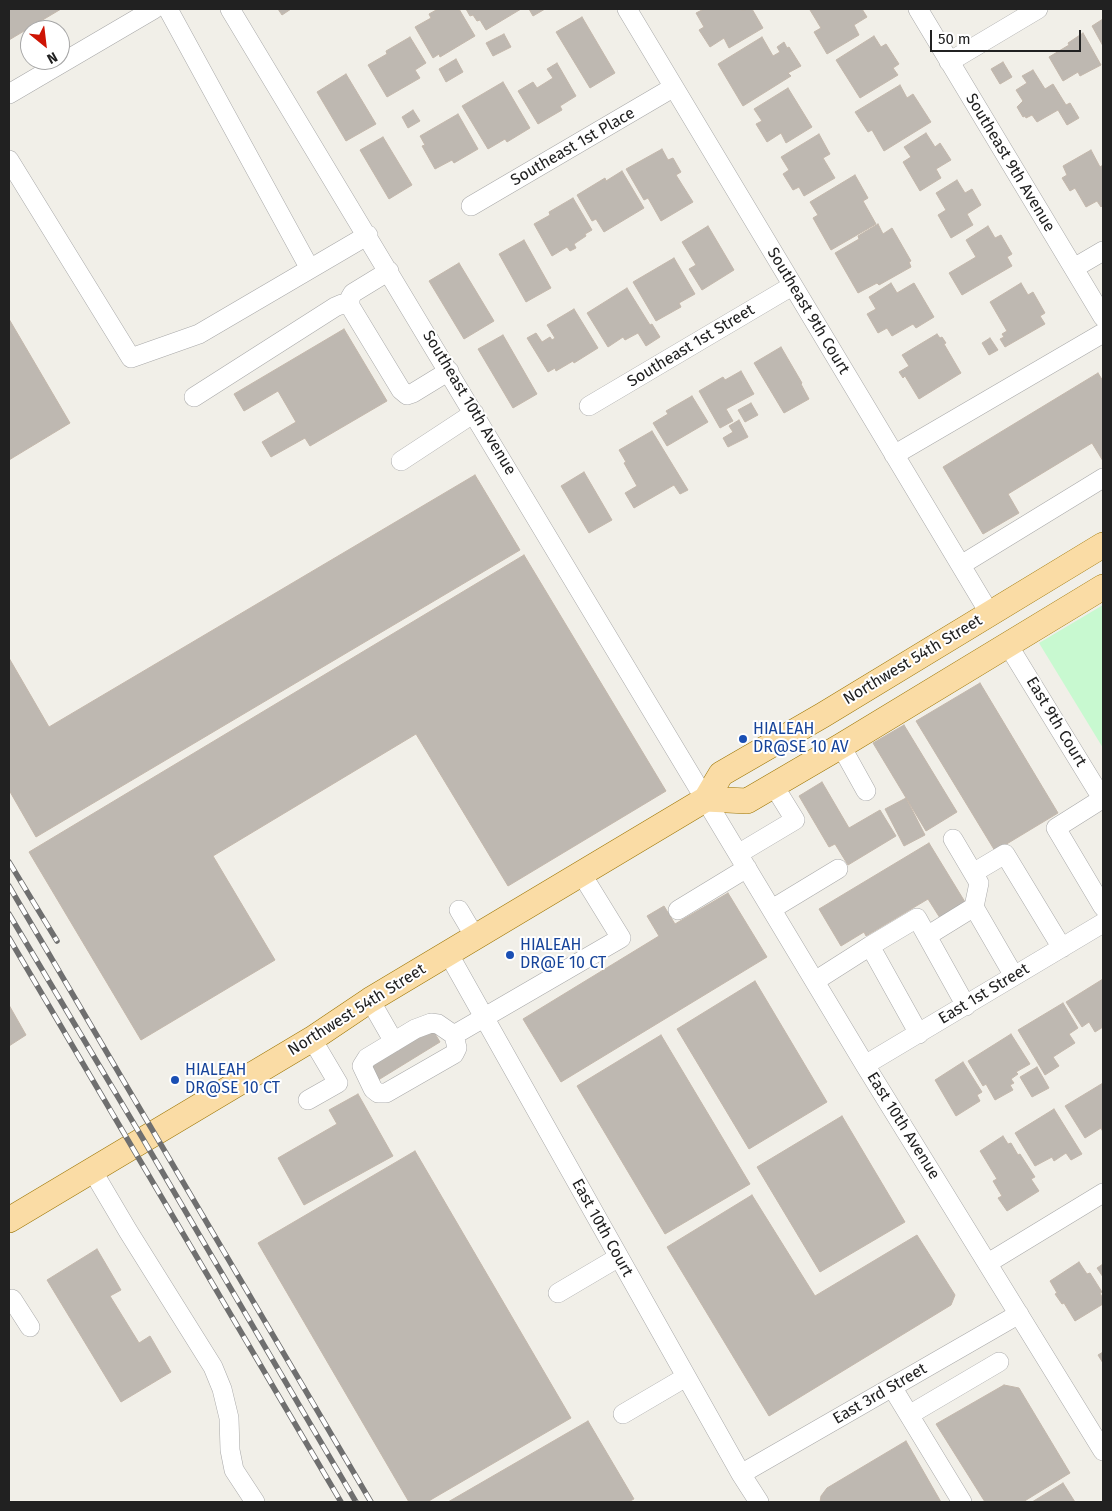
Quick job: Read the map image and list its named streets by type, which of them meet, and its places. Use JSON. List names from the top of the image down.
{
  "streets": {
    "main road": ["Northwest 54th Street"],
    "street": [
      "Southeast 1st Place",
      "Southeast 9th Avenue",
      "Southeast 9th Court",
      "Southeast 1st Street",
      "Southeast 10th Avenue",
      "East 9th Court",
      "East 1st Street",
      "East 10th Avenue",
      "East 10th Court",
      "East 3rd Street"
    ]
  },
  "crossings": [
    ["Southeast 1st Place", "Southeast 9th Court"],
    ["Southeast 9th Court", "Southeast 1st Street"],
    ["Southeast 9th Court", "Northwest 54th Street"],
    ["Southeast 10th Avenue", "Northwest 54th Street"],
    ["Southeast 10th Avenue", "East 10th Avenue"],
    ["Northwest 54th Street", "East 10th Avenue"],
    ["Northwest 54th Street", "East 10th Court"],
    ["East 1st Street", "East 10th Avenue"],
    ["East 10th Avenue", "East 3rd Street"],
    ["East 10th Court", "East 3rd Street"]
  ],
  "places": ["HIALEAH DR@SE 10 AV", "HIALEAH DR@E 10 CT", "HIALEAH DR@SE 10 CT"],
  "scale_bar": "50 m",
  "north": "bottom right"
}
